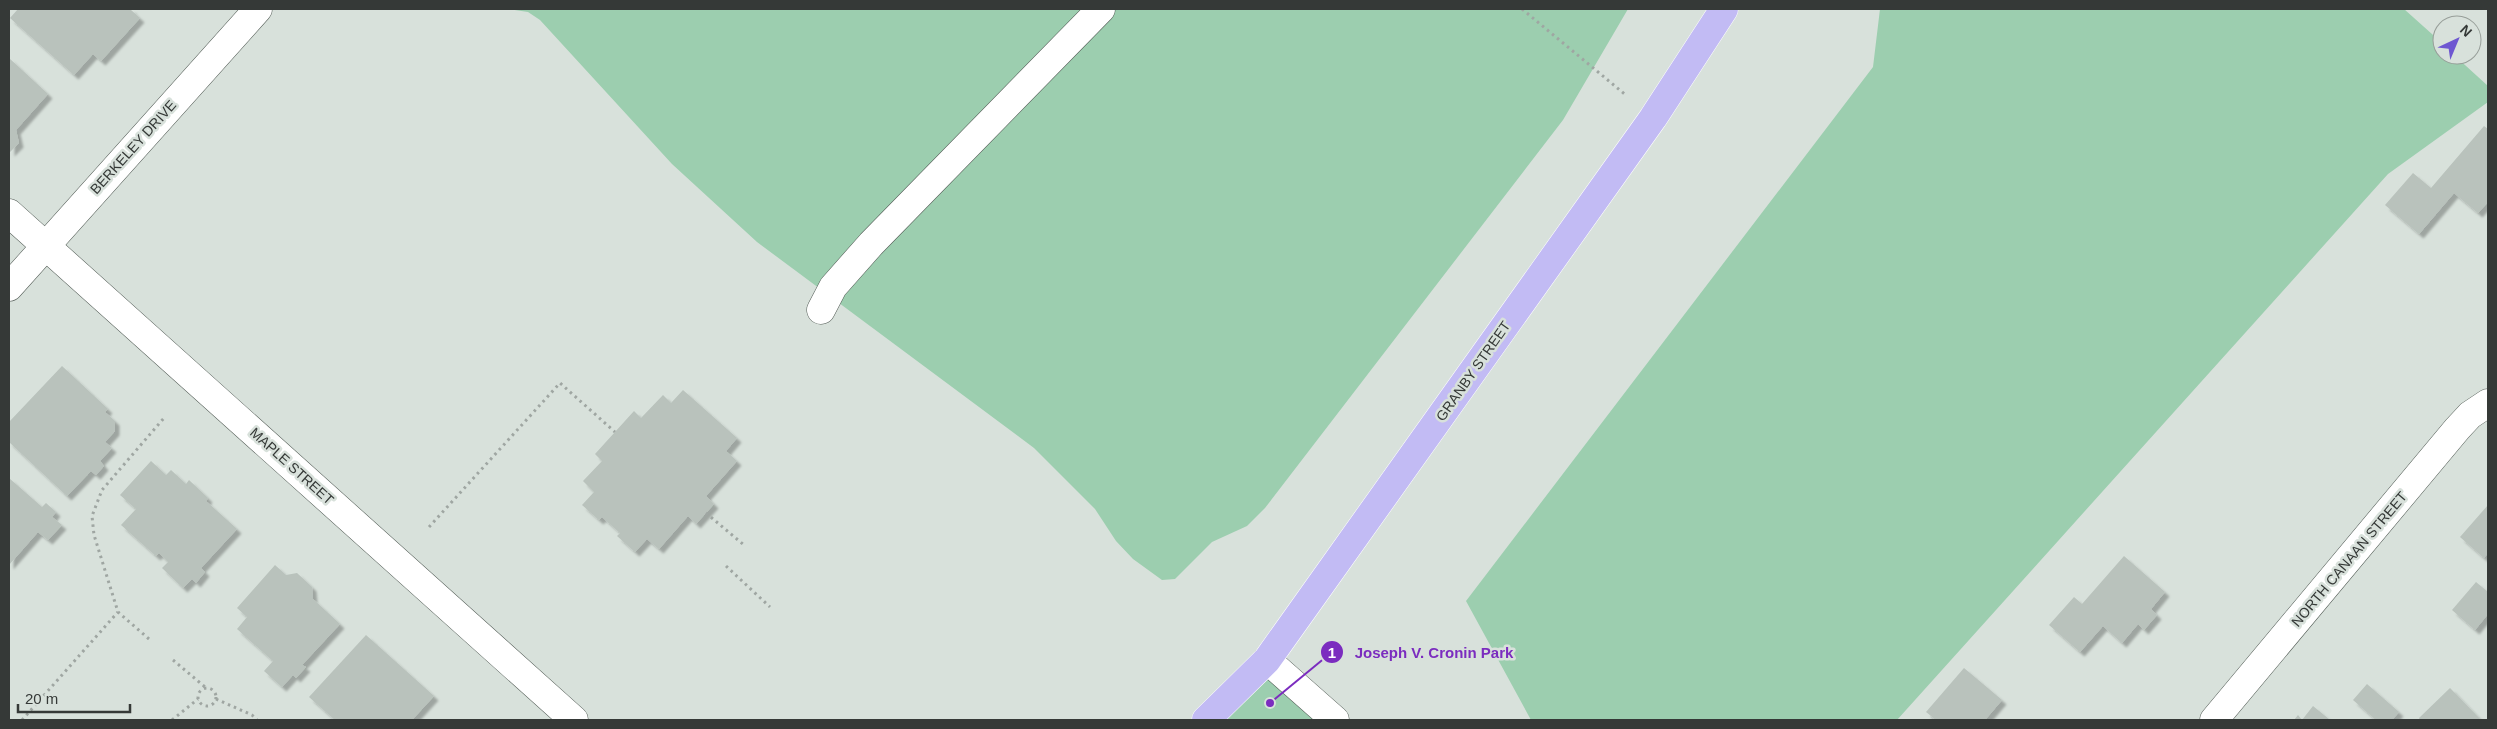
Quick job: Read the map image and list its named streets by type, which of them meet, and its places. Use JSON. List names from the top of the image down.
{
  "streets": {
    "main road": ["GRANBY STREET"],
    "street": ["BERKELEY DRIVE", "MAPLE STREET", "NORTH CANAAN STREET"]
  },
  "crossings": [
    ["BERKELEY DRIVE", "MAPLE STREET"]
  ],
  "places": ["Joseph V. Cronin Park"],
  "scale_bar": "20 m",
  "north": "top right"
}
